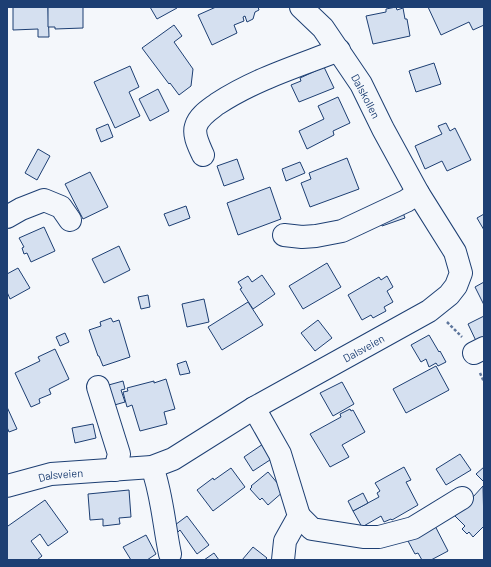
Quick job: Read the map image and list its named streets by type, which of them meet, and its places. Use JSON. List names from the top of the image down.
{
  "streets": {
    "street": ["Dalskollen", "Dalsveien"]
  },
  "crossings": [
    ["Dalskollen", "Dalsveien"]
  ]
}
